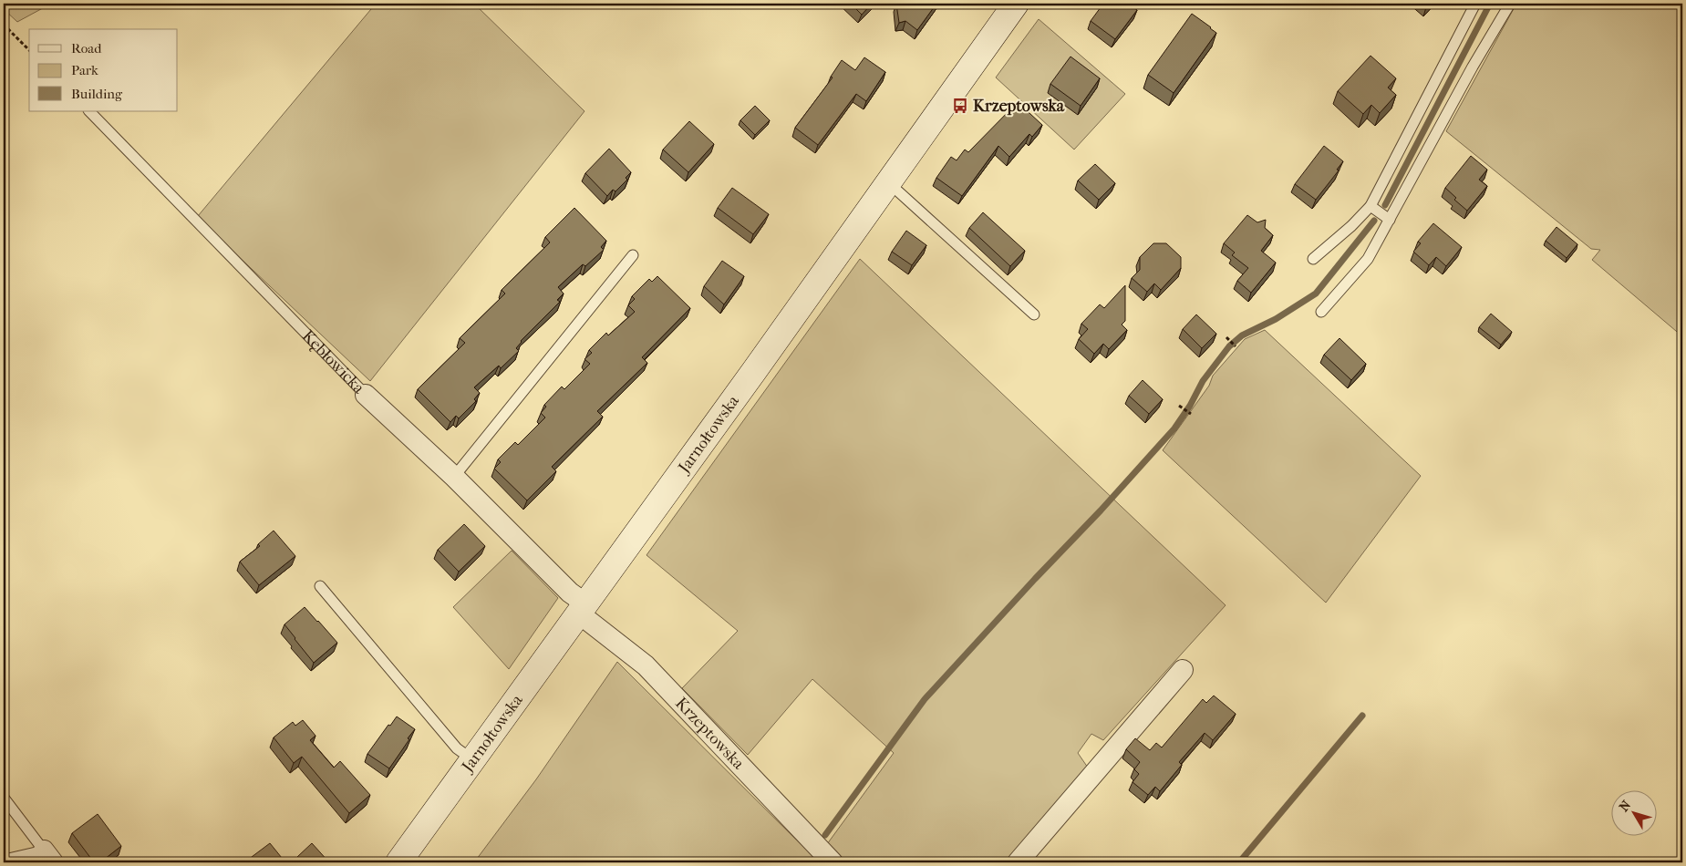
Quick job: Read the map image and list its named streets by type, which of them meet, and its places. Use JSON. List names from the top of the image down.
{
  "streets": {
    "street": ["Kębłowicka", "Jarnołtowska", "Krzeptowska"]
  },
  "crossings": [
    ["Kębłowicka", "Jarnołtowska"],
    ["Kębłowicka", "Krzeptowska"],
    ["Jarnołtowska", "Krzeptowska"]
  ],
  "places": {
    "bus stop": ["Krzeptowska"]
  },
  "legend": ["Road", "Park", "Building"],
  "north": "top left"
}
